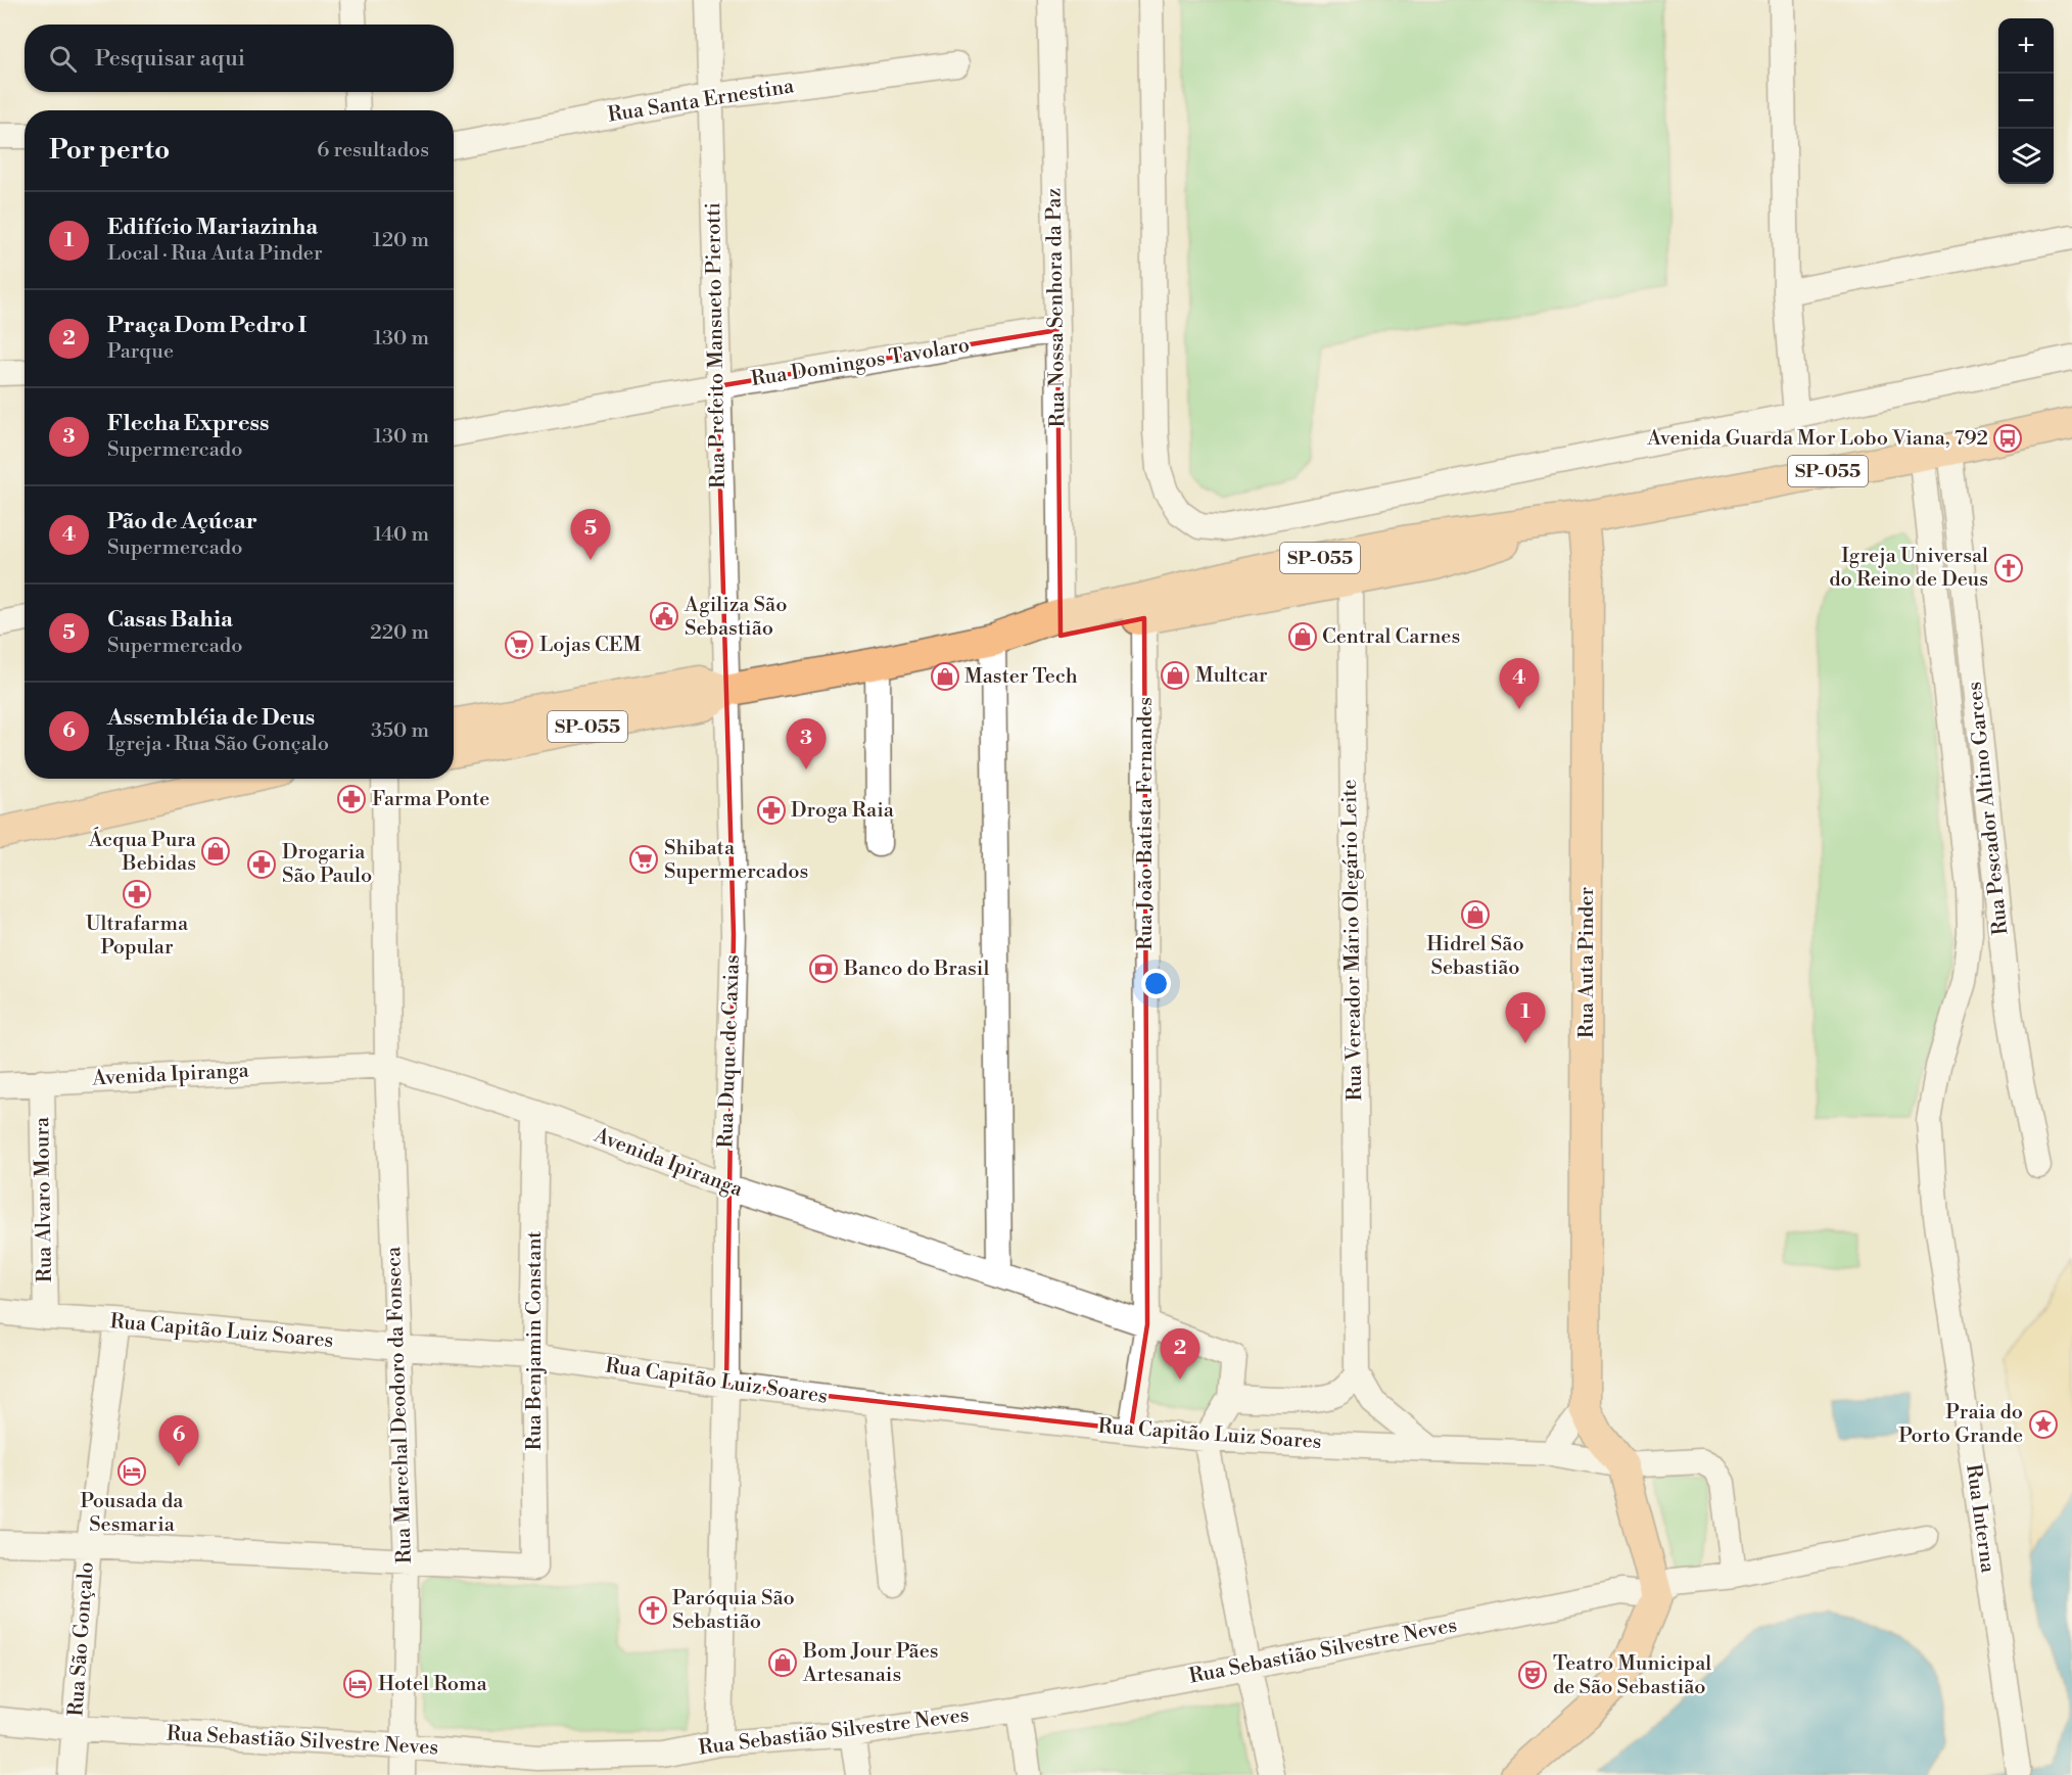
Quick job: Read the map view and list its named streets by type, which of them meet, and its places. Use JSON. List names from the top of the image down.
{
  "streets": {
    "main road": ["SP-055", "Rua Auta Pinder"],
    "street": [
      "Rua Santa Ernestina",
      "Rua Nossa Senhora da Paz",
      "Rua Prefeito Mansueto Pierotti",
      "Rua Domingos Tavolaro",
      "Rua Pescador Altino Garces",
      "Rua João Batista Fernandes",
      "Rua Vereador Mário Olegário Leite",
      "Rua Duque de Caxias",
      "Avenida Ipiranga",
      "Rua Alvaro Moura",
      "Rua Capitão Luiz Soares",
      "Rua Benjamin Constant",
      "Rua Marechal Deodoro da Fonseca",
      "Rua Interna",
      "Rua São Gonçalo",
      "Rua Sebastião Silvestre Neves"
    ]
  },
  "crossings": [
    ["Rua Santa Ernestina", "Rua Prefeito Mansueto Pierotti"],
    ["Rua Nossa Senhora da Paz", "Rua Domingos Tavolaro"],
    ["Rua Nossa Senhora da Paz", "SP-055"],
    ["Rua Prefeito Mansueto Pierotti", "Rua Domingos Tavolaro"],
    ["Rua Prefeito Mansueto Pierotti", "SP-055"],
    ["Rua Prefeito Mansueto Pierotti", "Rua Duque de Caxias"],
    ["SP-055", "Rua Pescador Altino Garces"],
    ["SP-055", "Rua João Batista Fernandes"],
    ["SP-055", "Rua Vereador Mário Olegário Leite"],
    ["SP-055", "Rua Auta Pinder"],
    ["SP-055", "Rua Duque de Caxias"],
    ["SP-055", "Rua Interna"],
    ["Rua João Batista Fernandes", "Avenida Ipiranga"],
    ["Rua João Batista Fernandes", "Rua Capitão Luiz Soares"],
    ["Rua Vereador Mário Olegário Leite", "Rua Capitão Luiz Soares"],
    ["Rua Duque de Caxias", "Avenida Ipiranga"],
    ["Rua Duque de Caxias", "Rua Capitão Luiz Soares"],
    ["Rua Duque de Caxias", "Rua Sebastião Silvestre Neves"],
    ["Avenida Ipiranga", "Rua Alvaro Moura"],
    ["Avenida Ipiranga", "Rua Capitão Luiz Soares"],
    ["Avenida Ipiranga", "Rua Benjamin Constant"],
    ["Avenida Ipiranga", "Rua Marechal Deodoro da Fonseca"],
    ["Rua Alvaro Moura", "Rua Capitão Luiz Soares"],
    ["Rua Capitão Luiz Soares", "Rua Benjamin Constant"],
    ["Rua Capitão Luiz Soares", "Rua Marechal Deodoro da Fonseca"],
    ["Rua Capitão Luiz Soares", "Rua São Gonçalo"],
    ["Rua Benjamin Constant", "Rua Marechal Deodoro da Fonseca"],
    ["Rua Marechal Deodoro da Fonseca", "Rua Sebastião Silvestre Neves"],
    ["Rua São Gonçalo", "Rua Sebastião Silvestre Neves"]
  ],
  "places": {
    "bus stop": ["Avenida Guarda Mor Lobo Viana, 792"],
    "church": ["Igreja Universal do Reino de Deus", "Paróquia São Sebastião"],
    "public building": ["Agiliza São Sebastião"],
    "shop": [
      "Central Carnes",
      "Multcar",
      "Master Tech",
      "Ácqua Pura Bebidas",
      "Hidrel São Sebastião",
      "Bom Jour Pães Artesanais"
    ],
    "supermarket": ["Lojas CEM", "Shibata Supermercados"],
    "pharmacy": [
      "Farma Ponte",
      "Droga Raia",
      "Drogaria São Paulo",
      "Ultrafarma Popular"
    ],
    "bank": ["Banco do Brasil"],
    "place": ["Praia do Porto Grande"],
    "hotel": ["Pousada da Sesmaria", "Hotel Roma"],
    "theatre": ["Teatro Municipal de São Sebastião"]
  },
  "page": {
    "map_buttons": ["+", "−"],
    "search": "Pesquisar aqui",
    "heading": ["Por perto", "6 resultados"],
    "list": [
      {
        "mark": "1",
        "name": "Edifício Mariazinha",
        "note": "Local · Rua Auta Pinder",
        "value": "120 m"
      },
      {
        "mark": "2",
        "name": "Praça Dom Pedro I",
        "note": "Parque",
        "value": "130 m"
      },
      {
        "mark": "3",
        "name": "Flecha Express",
        "note": "Supermercado",
        "value": "130 m"
      },
      {
        "mark": "4",
        "name": "Pão de Açúcar",
        "note": "Supermercado",
        "value": "140 m"
      },
      {
        "mark": "5",
        "name": "Casas Bahia",
        "note": "Supermercado",
        "value": "220 m"
      },
      {
        "mark": "6",
        "name": "Assembléia de Deus",
        "note": "Igreja · Rua São Gonçalo",
        "value": "350 m"
      }
    ],
    "pins": [
      "5",
      "4",
      "3",
      "1",
      "2",
      "6"
    ]
  }
}
